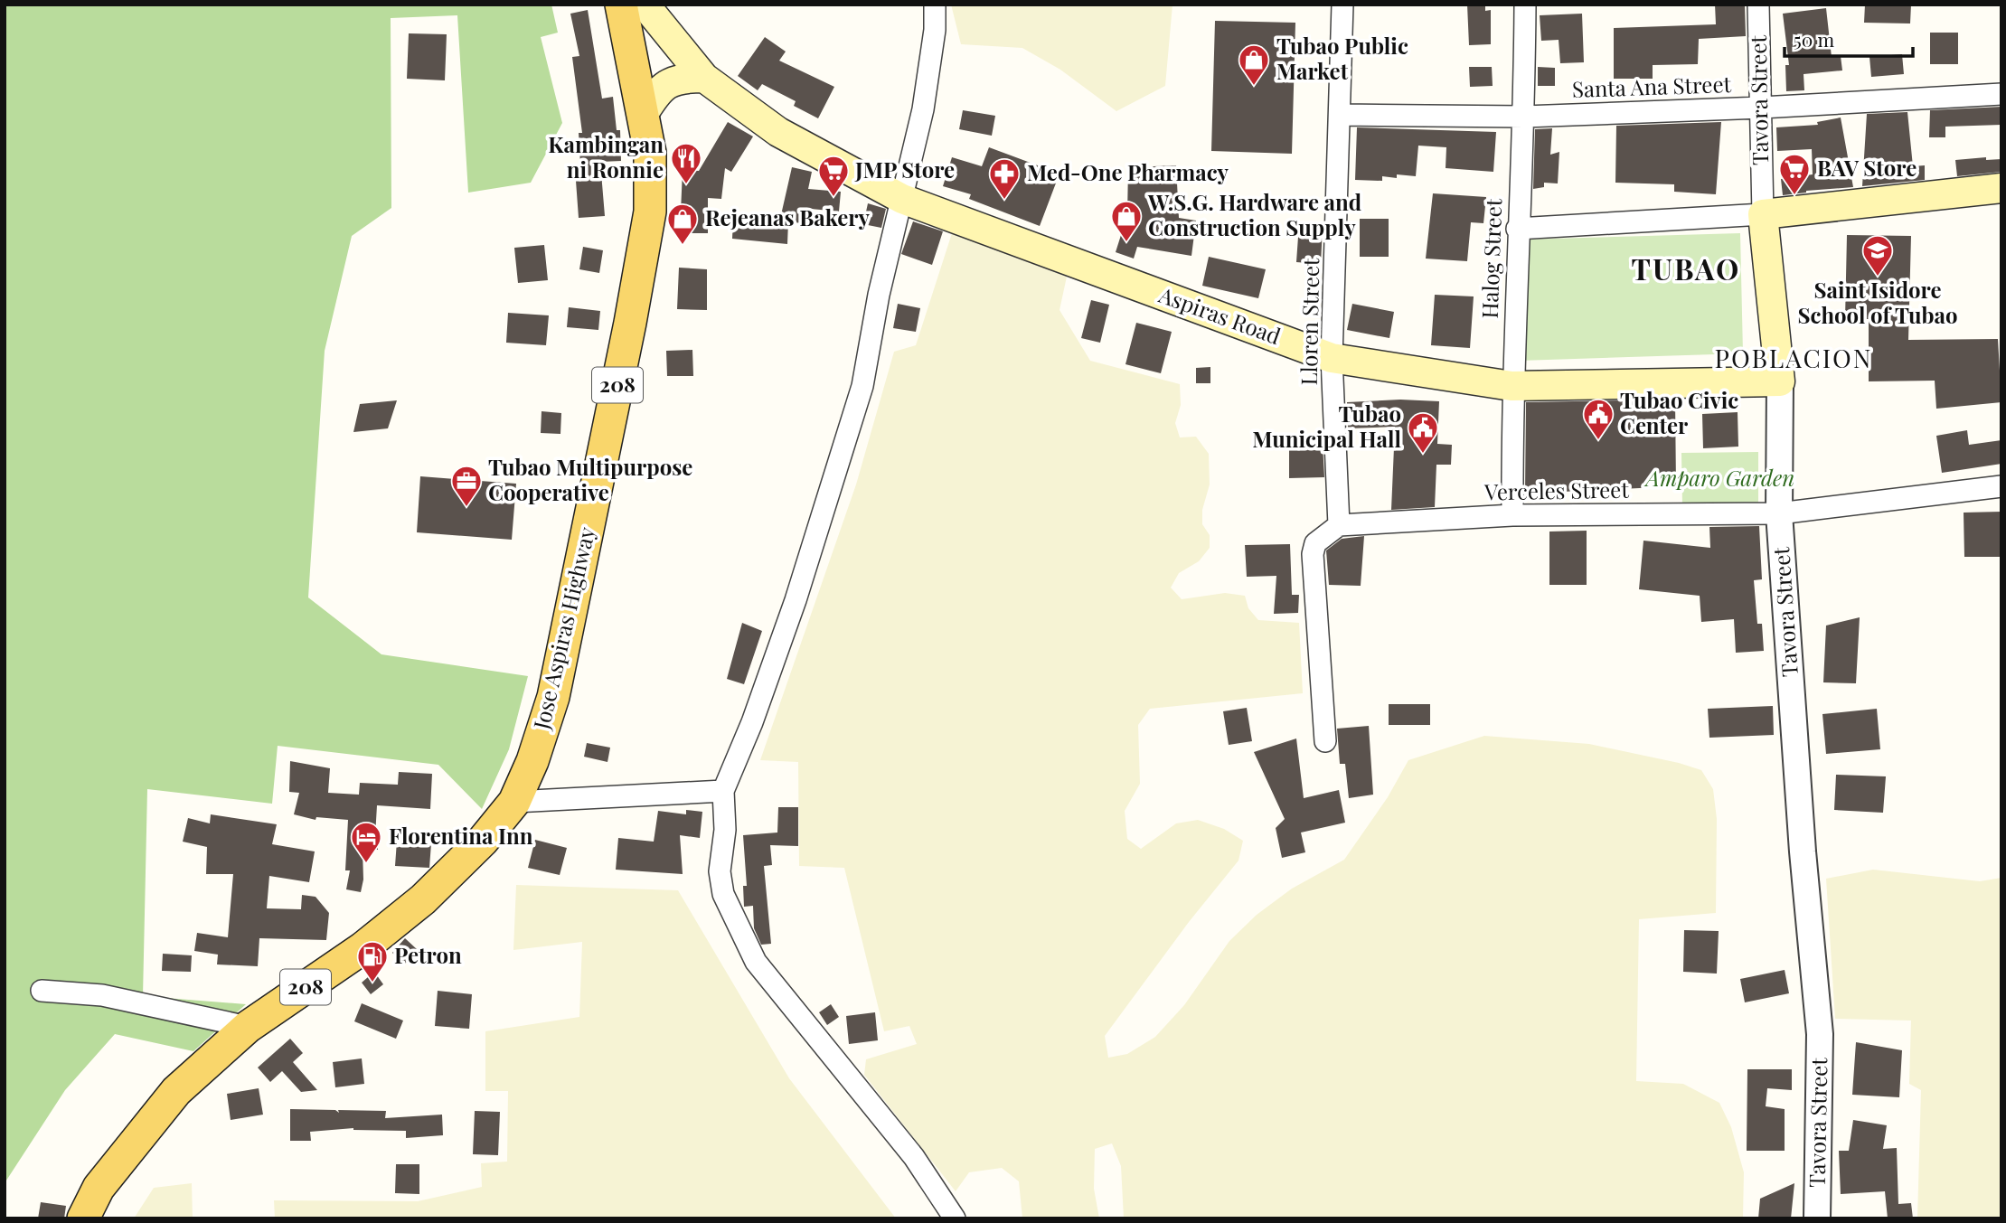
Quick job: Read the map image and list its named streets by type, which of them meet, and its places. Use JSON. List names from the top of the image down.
{
  "streets": {
    "main road": [
      "Tavora Street",
      "Aspiras Road",
      "208",
      "Jose Aspiras Highway"
    ],
    "street": [
      "Santa Ana Street",
      "Halog Street",
      "Lloren Street",
      "Verceles Street"
    ]
  },
  "crossings": [
    ["Santa Ana Street", "Tavora Street"],
    ["Santa Ana Street", "Halog Street"],
    ["Santa Ana Street", "Lloren Street"],
    ["Tavora Street", "Aspiras Road"],
    ["Tavora Street", "Verceles Street"],
    ["Halog Street", "Aspiras Road"],
    ["Halog Street", "Verceles Street"],
    ["Aspiras Road", "Lloren Street"],
    ["Lloren Street", "Verceles Street"]
  ],
  "districts": ["TUBAO", "POBLACION"],
  "parks": ["Amparo Garden"],
  "places": {
    "shop": ["Tubao Public Market", "W.S.G. Hardware and Construction Supply", "Rejeanas Bakery"],
    "restaurant": ["Kambingan ni Ronnie"],
    "supermarket": ["BAV Store", "JMP Store"],
    "pharmacy": ["Med-One Pharmacy"],
    "school or university": ["Saint Isidore School of Tubao"],
    "public building": ["Tubao Civic Center", "Tubao Municipal Hall"],
    "office": ["Tubao Multipurpose Cooperative"],
    "hotel": ["Florentina Inn"],
    "fuel station": ["Petron"]
  },
  "scale_bar": "50 m"
}
